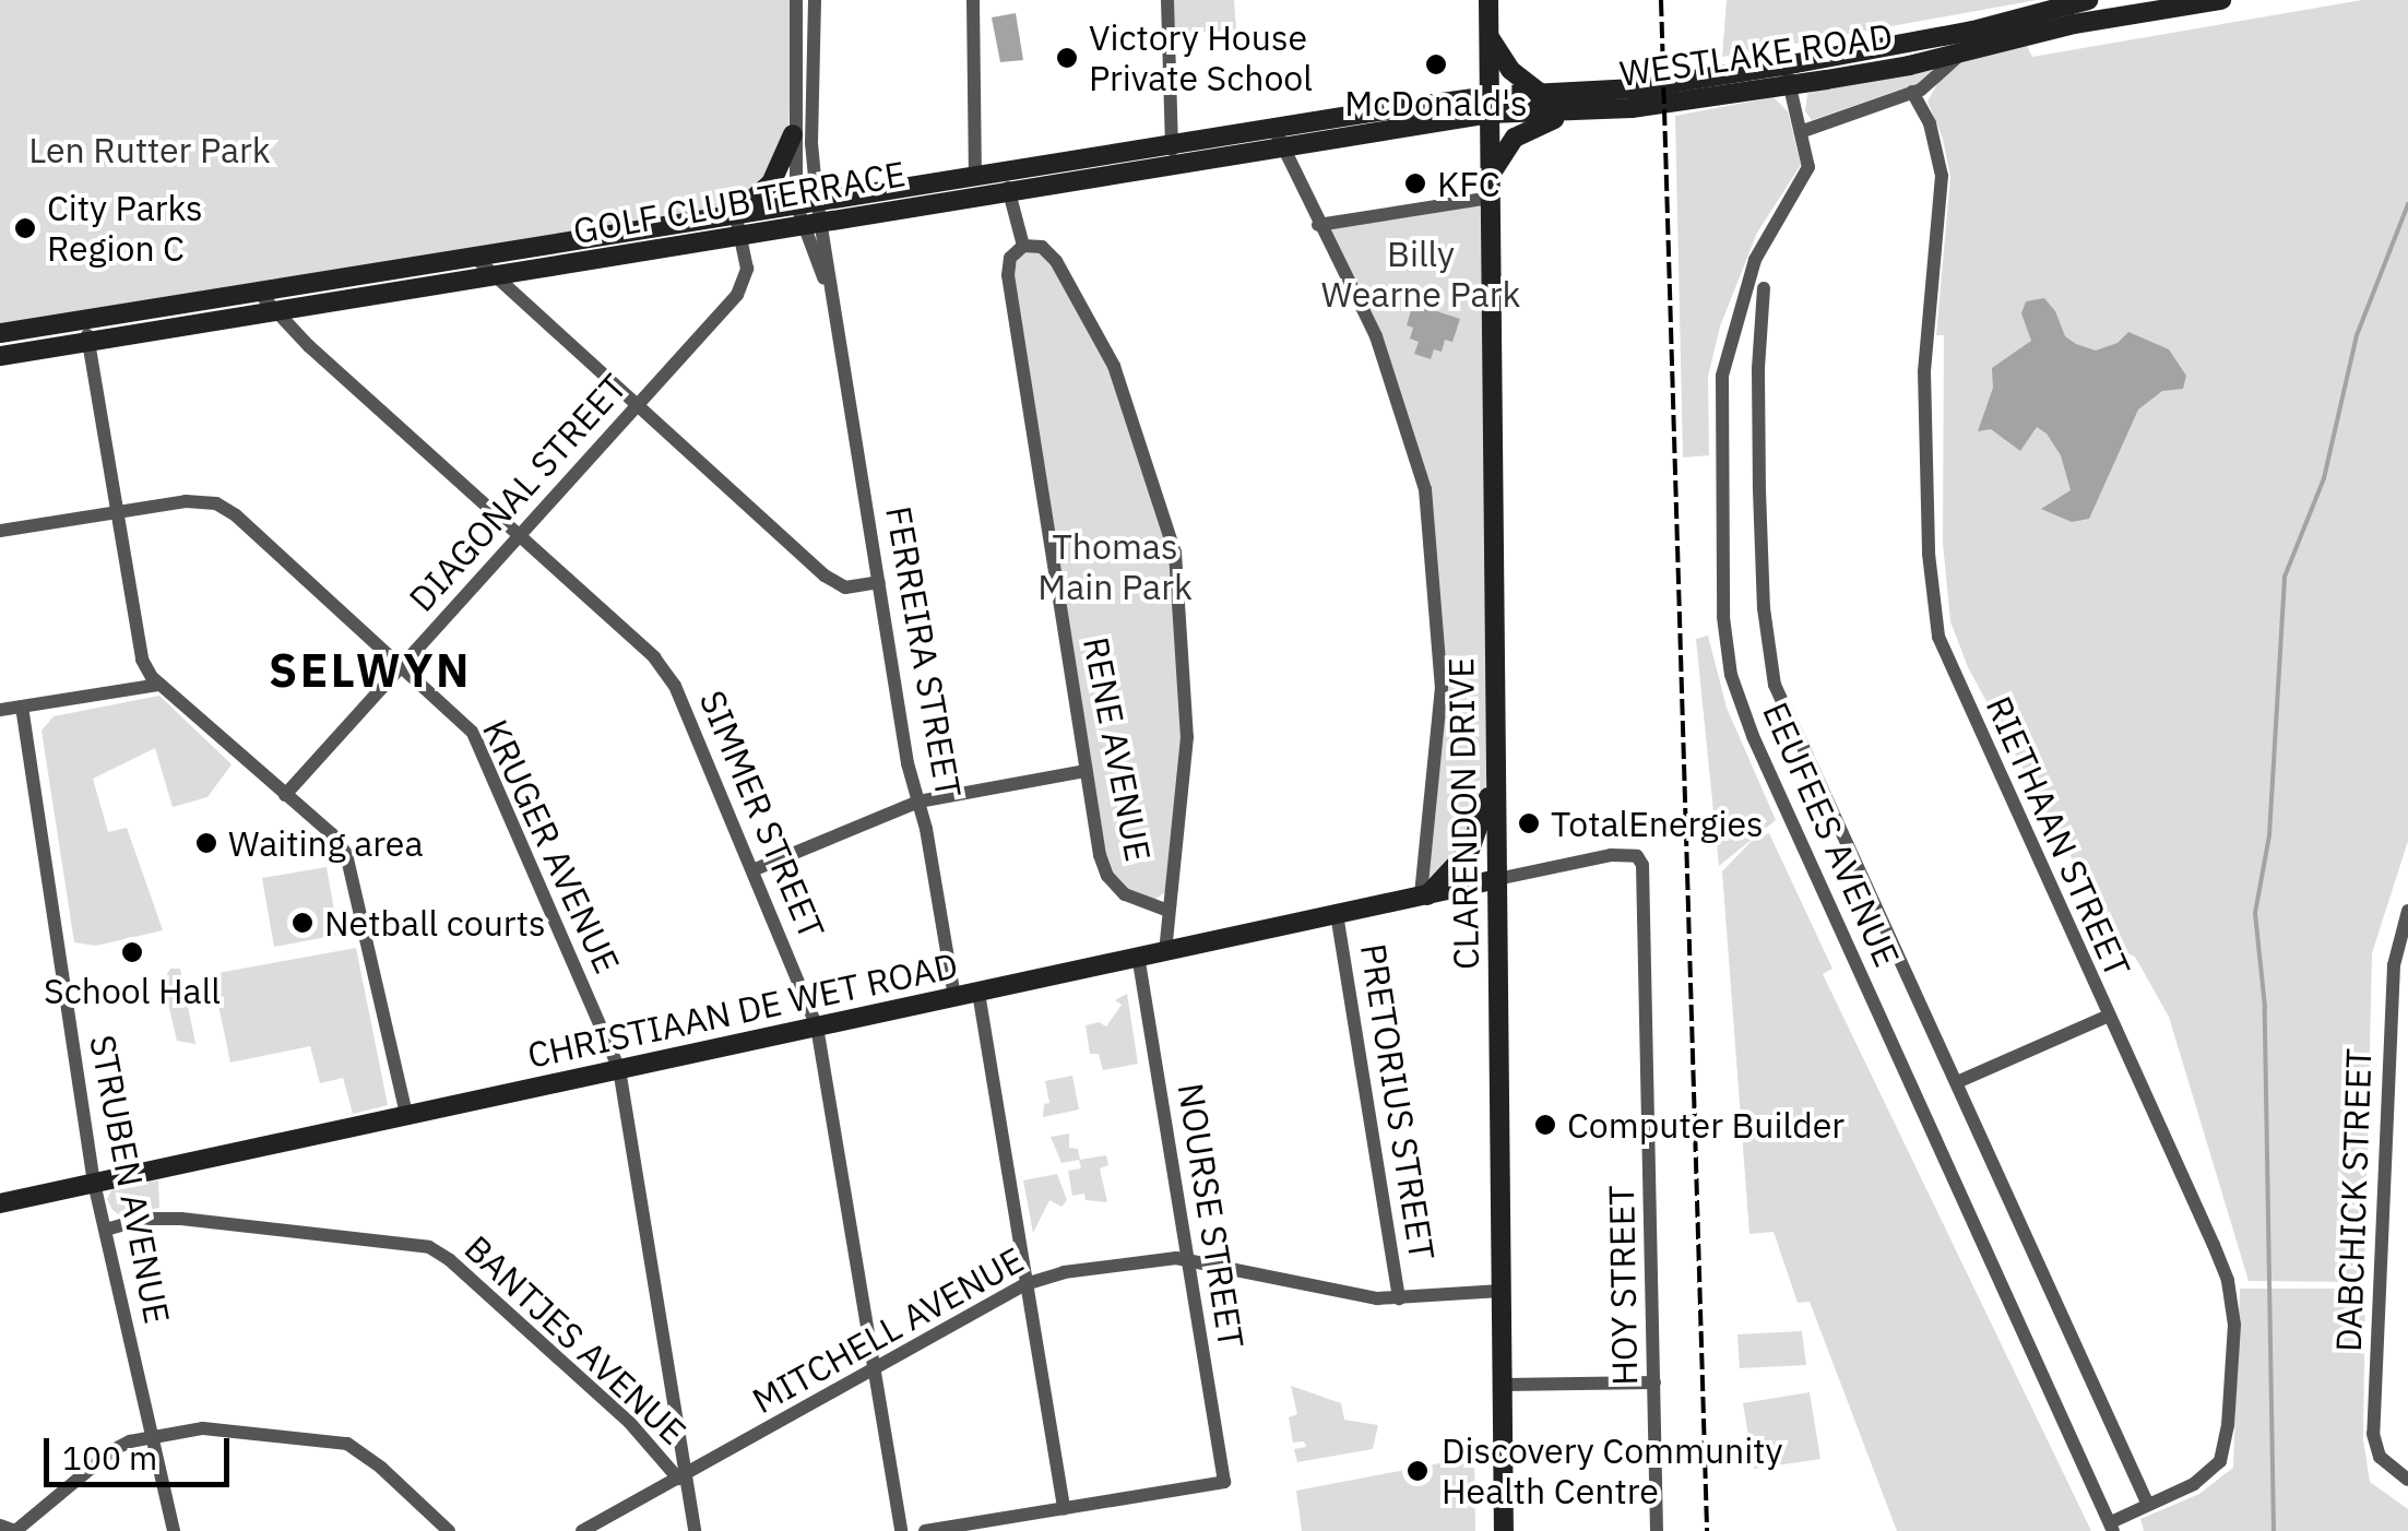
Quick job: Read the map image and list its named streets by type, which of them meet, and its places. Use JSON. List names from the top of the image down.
{
  "streets": {
    "main road": [
      "WESTLAKE ROAD",
      "GOLF CLUB TERRACE",
      "CLARENDON DRIVE",
      "CHRISTIAAN DE WET ROAD"
    ],
    "street": [
      "DIAGONAL STREET",
      "FERREIRA STREET",
      "RENE AVENUE",
      "SIMMER STREET",
      "EEUFEES AVENUE",
      "RIETHAAN STREET",
      "KRUGER AVENUE",
      "PRETORIUS STREET",
      "STRUBEN AVENUE",
      "DABCHICK STREET",
      "NOURSE STREET",
      "HOY STREET",
      "MITCHELL AVENUE",
      "BANTJES AVENUE"
    ]
  },
  "crossings": [
    ["WESTLAKE ROAD", "GOLF CLUB TERRACE"],
    ["WESTLAKE ROAD", "CLARENDON DRIVE"],
    ["WESTLAKE ROAD", "EEUFEES AVENUE"],
    ["GOLF CLUB TERRACE", "DIAGONAL STREET"],
    ["GOLF CLUB TERRACE", "FERREIRA STREET"],
    ["GOLF CLUB TERRACE", "CLARENDON DRIVE"],
    ["GOLF CLUB TERRACE", "SIMMER STREET"],
    ["DIAGONAL STREET", "SIMMER STREET"],
    ["DIAGONAL STREET", "KRUGER AVENUE"],
    ["FERREIRA STREET", "CHRISTIAAN DE WET ROAD"],
    ["CLARENDON DRIVE", "CHRISTIAAN DE WET ROAD"],
    ["CLARENDON DRIVE", "HOY STREET"],
    ["CLARENDON DRIVE", "MITCHELL AVENUE"],
    ["SIMMER STREET", "CHRISTIAAN DE WET ROAD"],
    ["SIMMER STREET", "MITCHELL AVENUE"],
    ["EEUFEES AVENUE", "RIETHAAN STREET"],
    ["KRUGER AVENUE", "CHRISTIAAN DE WET ROAD"],
    ["KRUGER AVENUE", "MITCHELL AVENUE"],
    ["KRUGER AVENUE", "BANTJES AVENUE"],
    ["CHRISTIAAN DE WET ROAD", "PRETORIUS STREET"],
    ["CHRISTIAAN DE WET ROAD", "STRUBEN AVENUE"],
    ["CHRISTIAAN DE WET ROAD", "NOURSE STREET"],
    ["CHRISTIAAN DE WET ROAD", "HOY STREET"],
    ["PRETORIUS STREET", "MITCHELL AVENUE"],
    ["STRUBEN AVENUE", "BANTJES AVENUE"],
    ["NOURSE STREET", "MITCHELL AVENUE"],
    ["MITCHELL AVENUE", "BANTJES AVENUE"]
  ],
  "districts": ["SELWYN"],
  "parks": ["Len Rutter Park", "Billy Wearne Park", "Thomas Main Park"],
  "places": [
    "Victory House Private School",
    "McDonald's",
    "KFC",
    "City Parks Region C",
    "TotalEnergies",
    "Waiting area",
    "Netball courts",
    "School Hall",
    "Computer Builder",
    "Discovery Community Health Centre"
  ],
  "scale_bar": "100 m"
}
